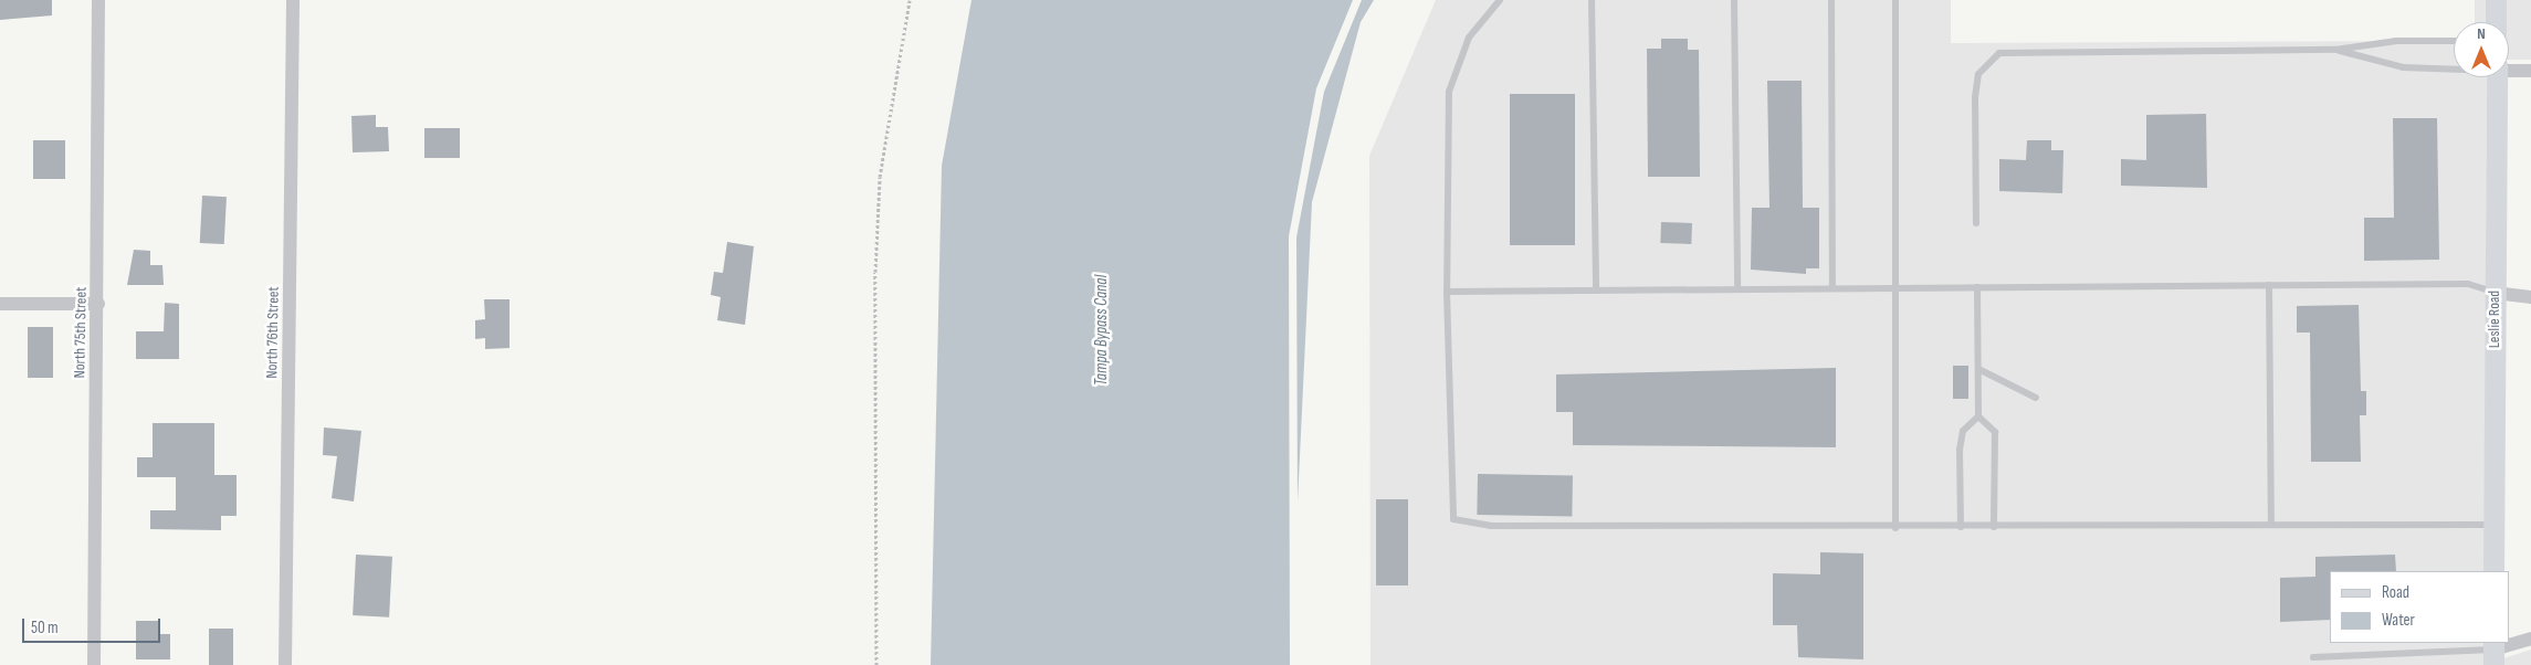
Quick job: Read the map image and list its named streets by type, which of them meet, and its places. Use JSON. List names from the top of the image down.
{
  "streets": {
    "main road": ["Leslie Road"],
    "street": ["North 75th Street", "North 76th Street"]
  },
  "water": ["Tampa Bypass Canal"],
  "legend": ["Road", "Water"],
  "scale_bar": "50 m",
  "north": "top"
}
